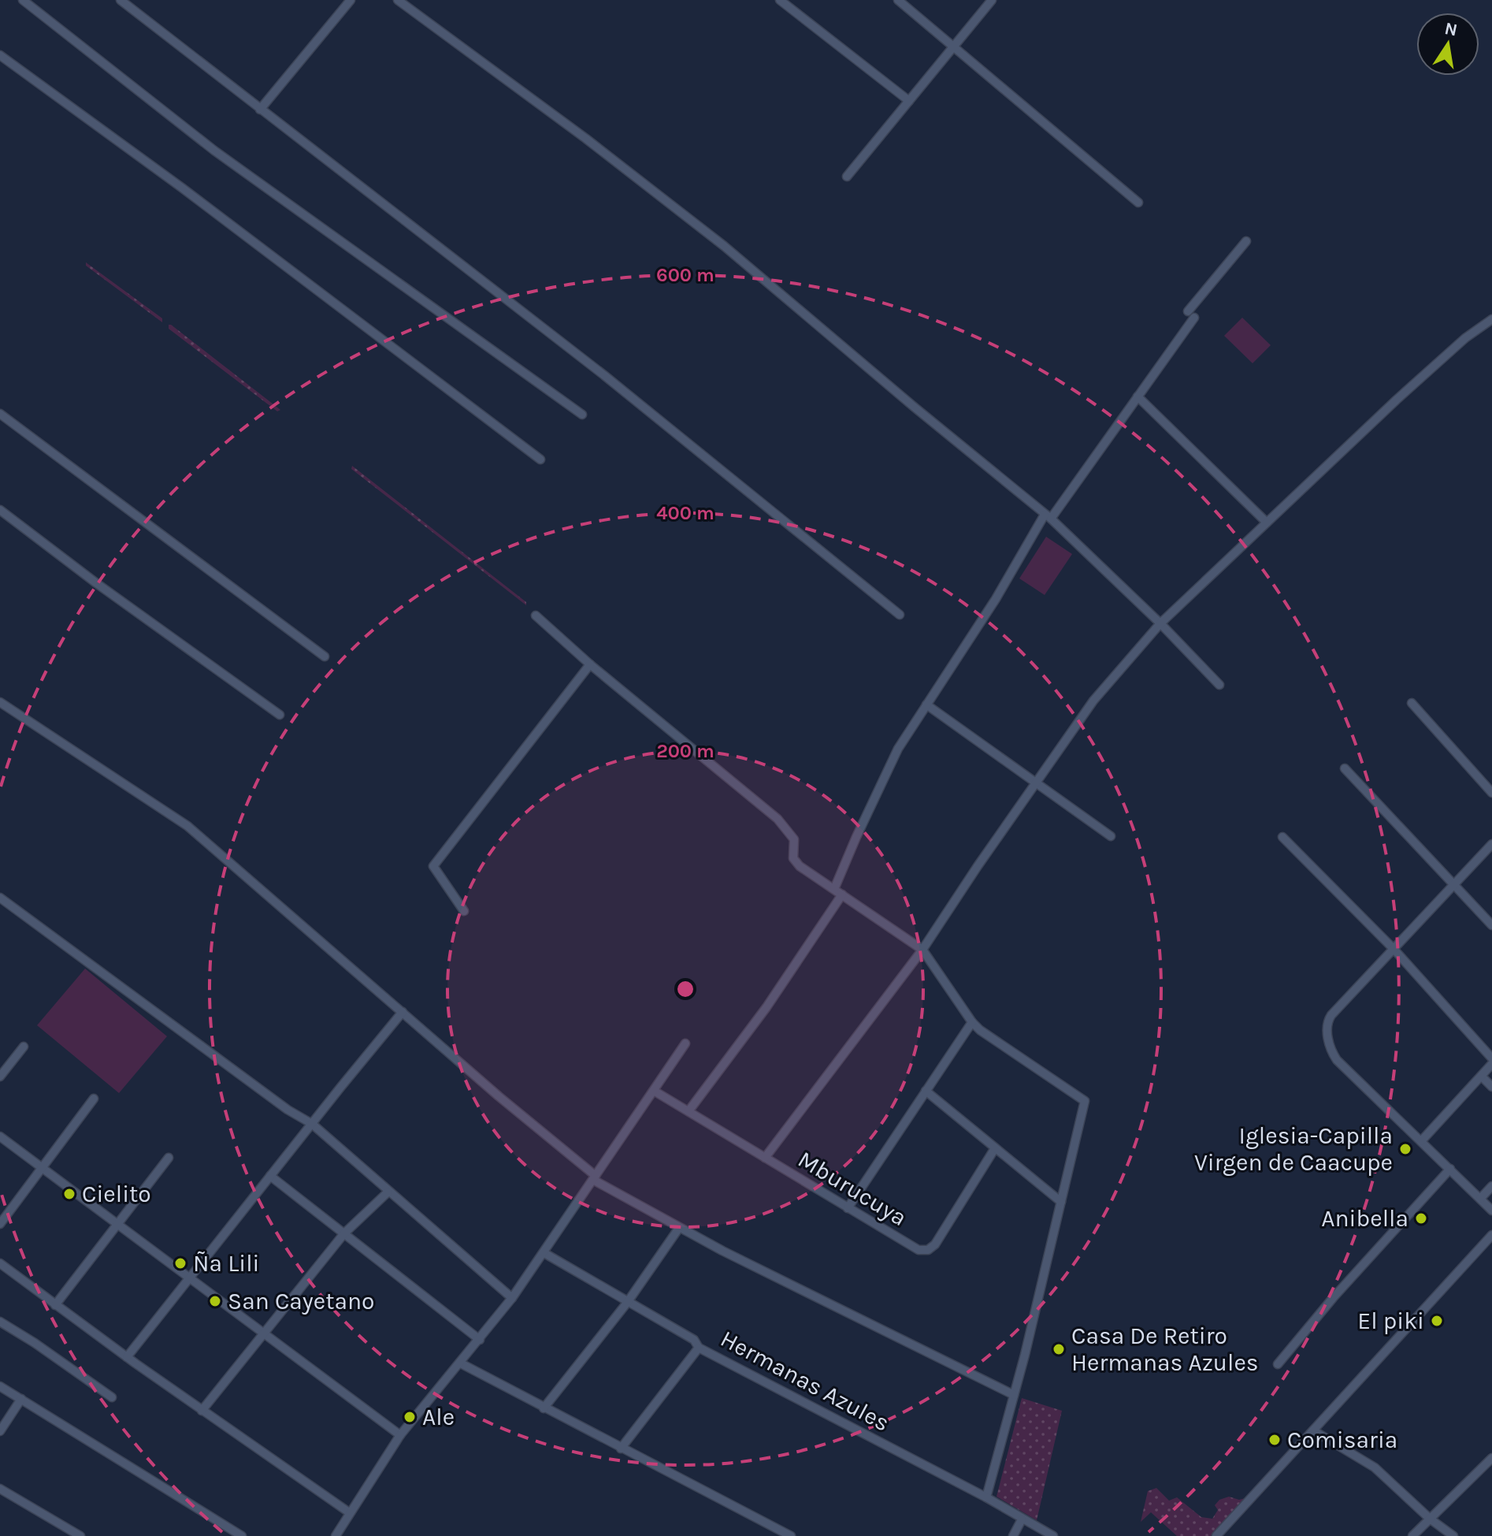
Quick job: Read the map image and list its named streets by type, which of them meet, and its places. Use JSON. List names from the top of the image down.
{
  "streets": {
    "street": ["Mburucuya", "Hermanas Azules"]
  },
  "places": [
    "Iglesia-Capilla Virgen de Caacupe",
    "Cielito",
    "Anibella",
    "Ña Lili",
    "San Cayetano",
    "El piki",
    "Casa De Retiro Hermanas Azules",
    "Ale",
    "Comisaria"
  ],
  "north": "top",
  "rings": ["600 m", "400 m", "200 m"]
}
